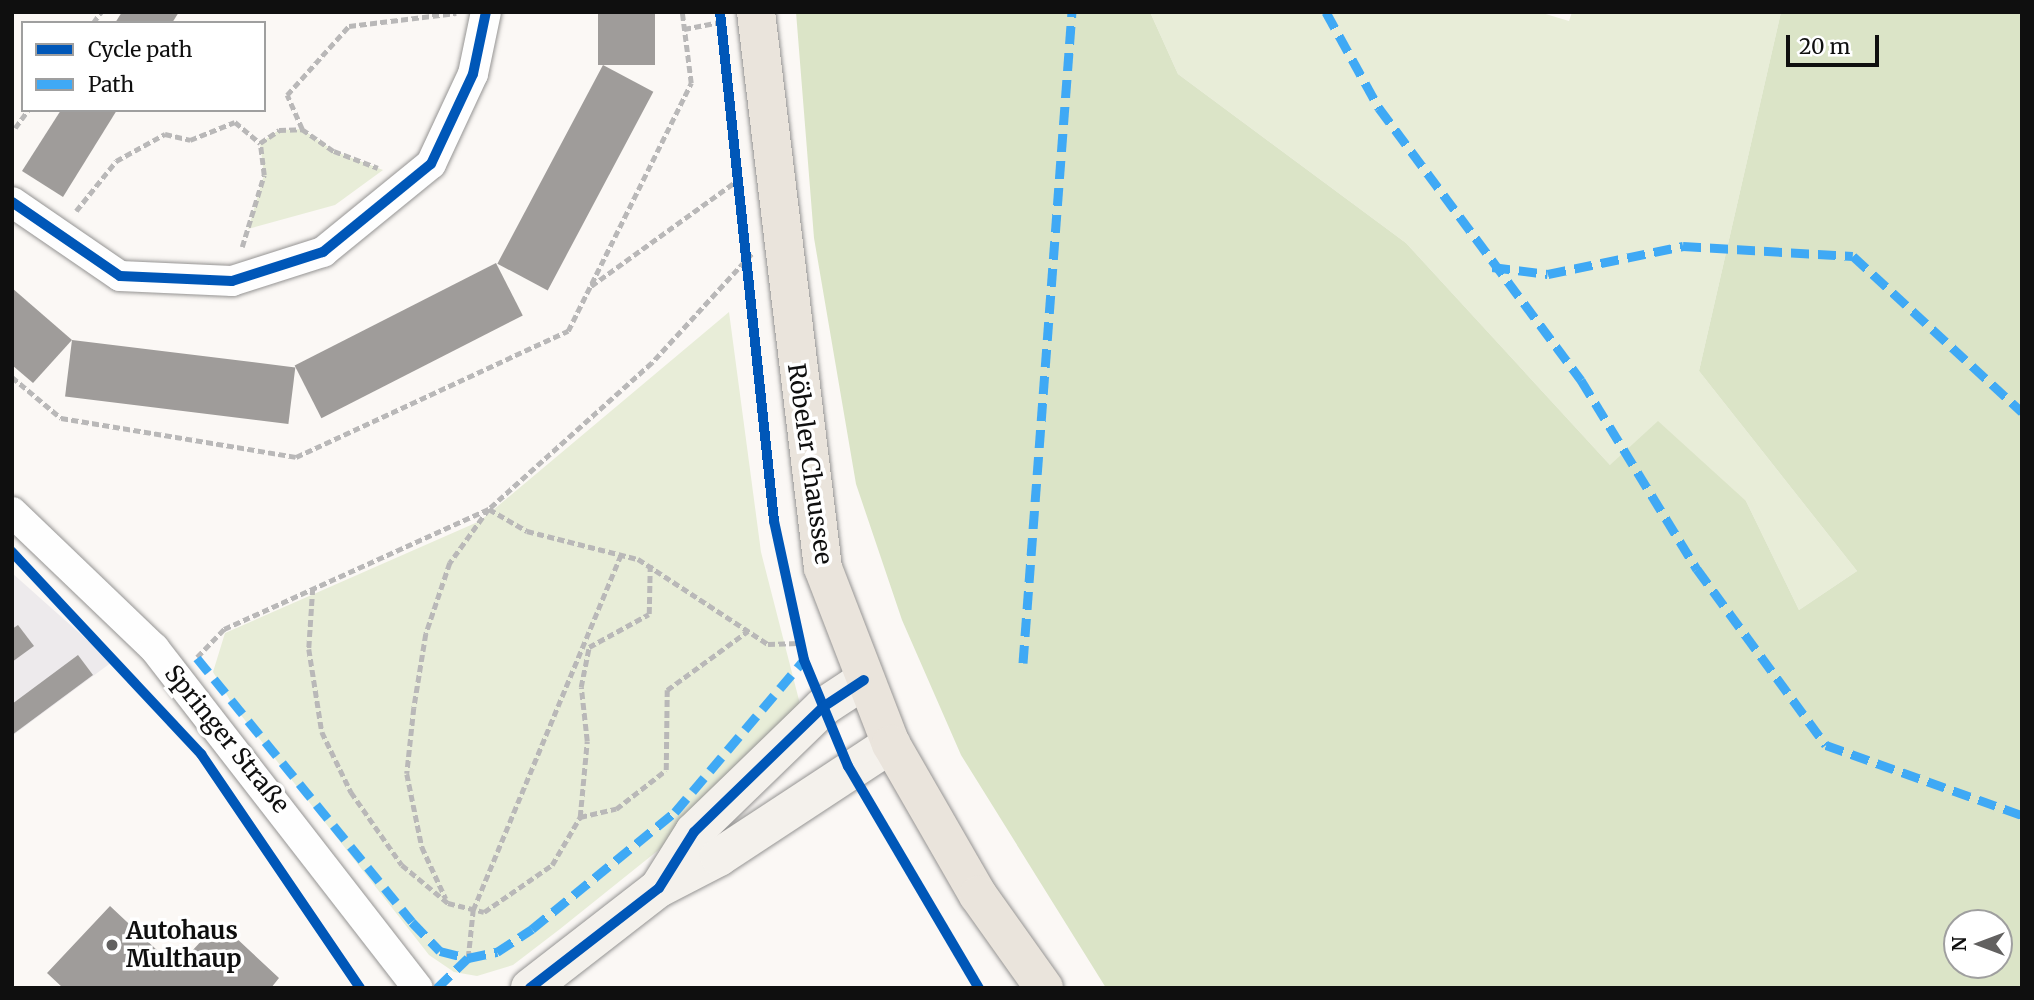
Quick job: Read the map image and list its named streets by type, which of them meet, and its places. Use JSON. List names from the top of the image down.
{
  "streets": {
    "main road": ["Röbeler Chaussee"],
    "street": ["Springer Straße"]
  },
  "places": ["Autohaus Multhaup"],
  "legend": ["Cycle path", "Path"],
  "scale_bar": "20 m",
  "north": "left"
}
